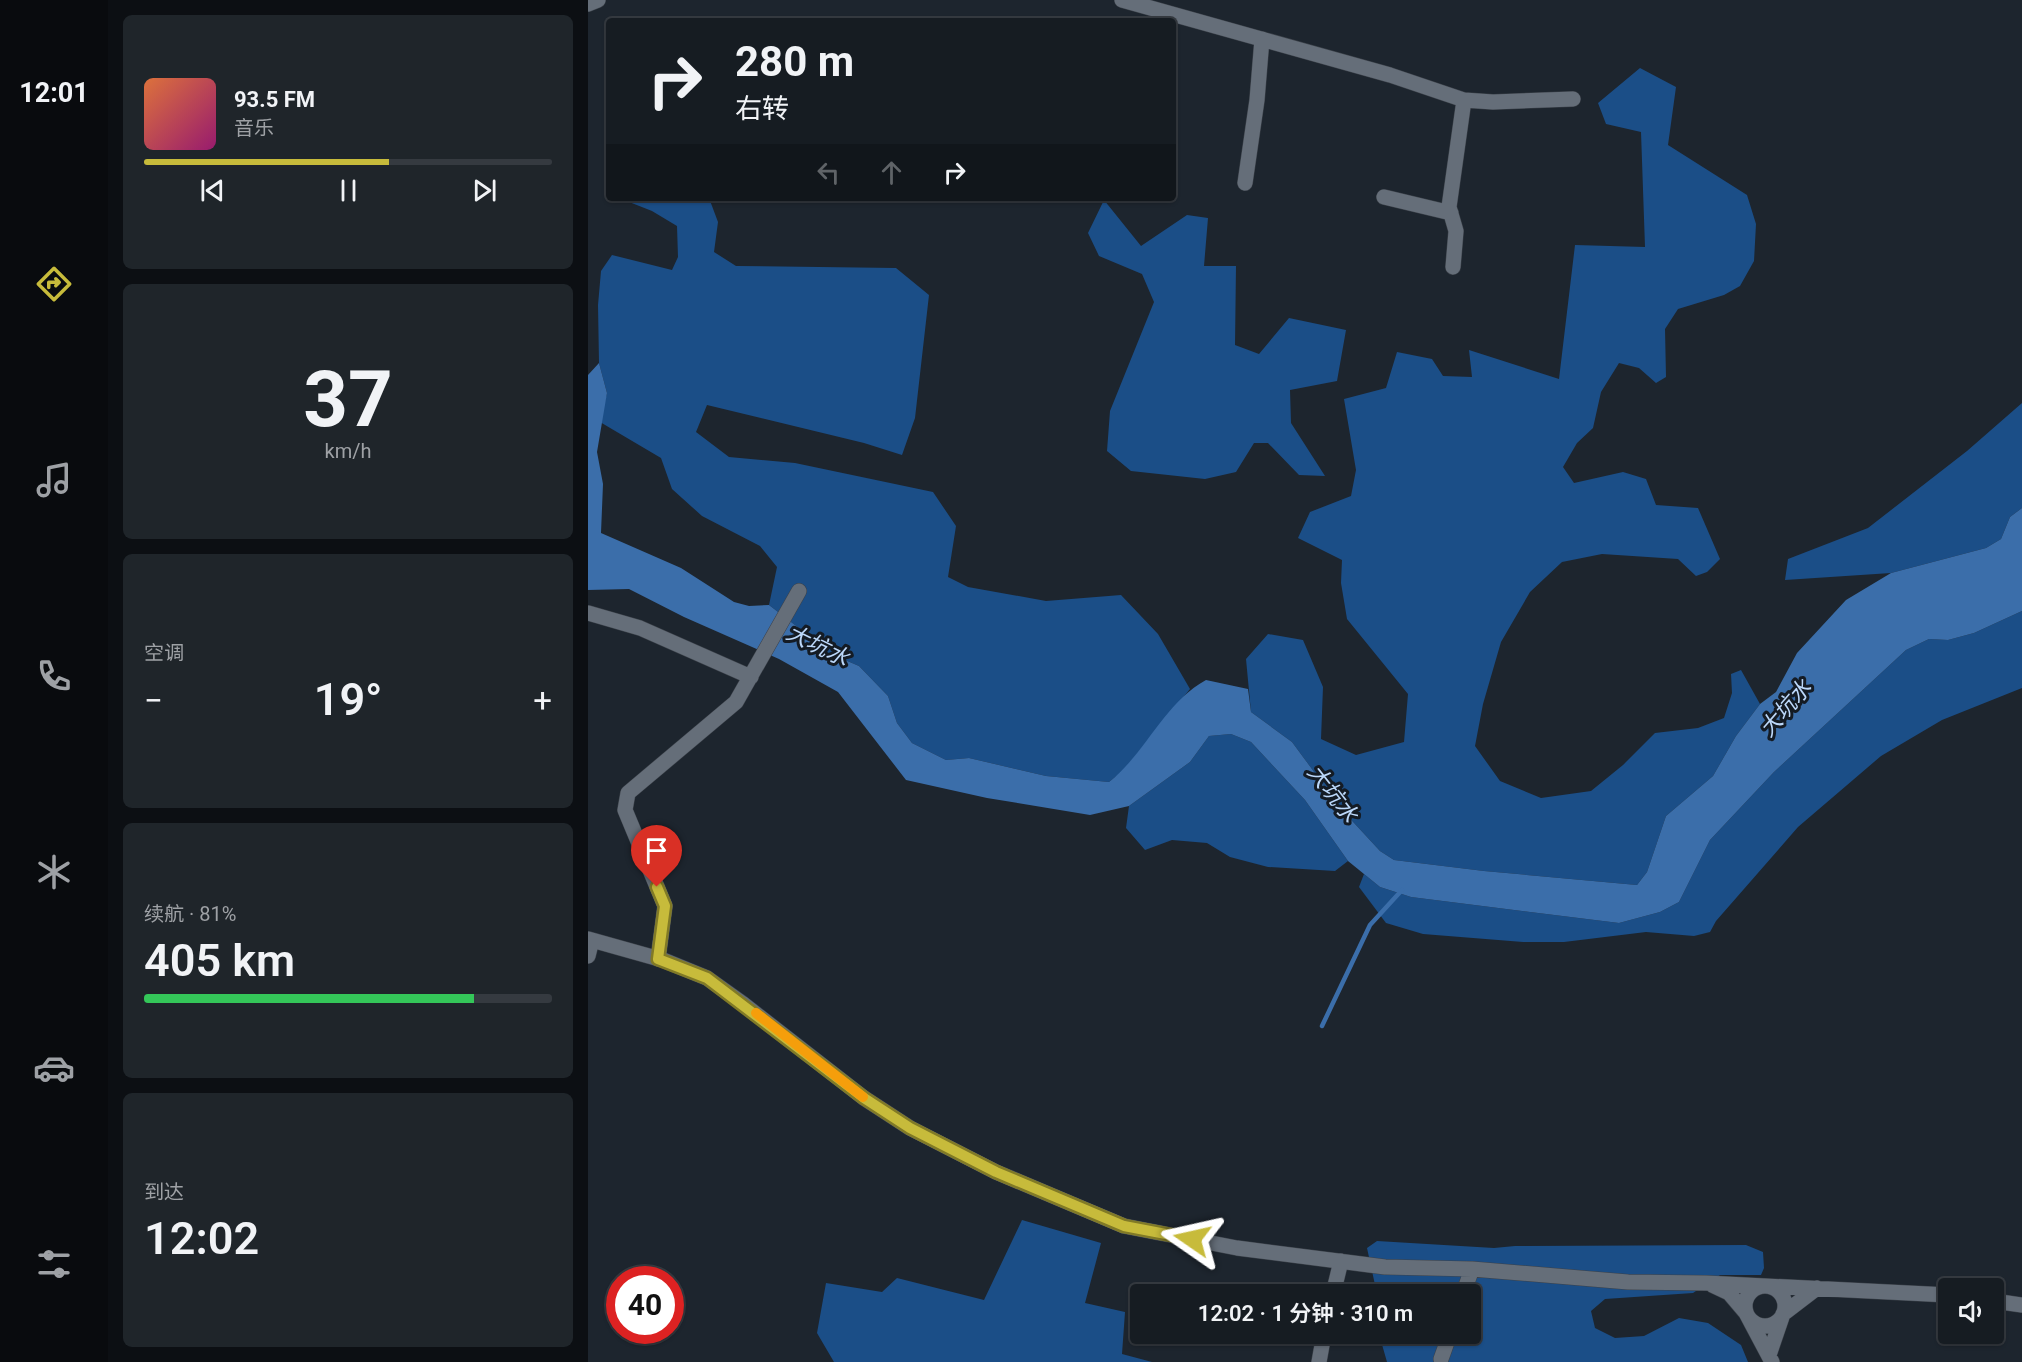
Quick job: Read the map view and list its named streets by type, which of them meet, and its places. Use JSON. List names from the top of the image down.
{
  "water": ["大坑水"],
  "page": {
    "tabs": "12:01",
    "turn": ["280 m", "右转"],
    "song": ["93.5 FM", "音乐"],
    "tile": [
      ["37", "km/h"],
      "空调",
      ["续航 · 81%", "405 km"],
      ["到达", "12:02"]
    ],
    "heat": ["−", "19°", "+"],
    "limit": "40",
    "trip": "12:02 · 1 分钟 · 310 m"
  }
}
